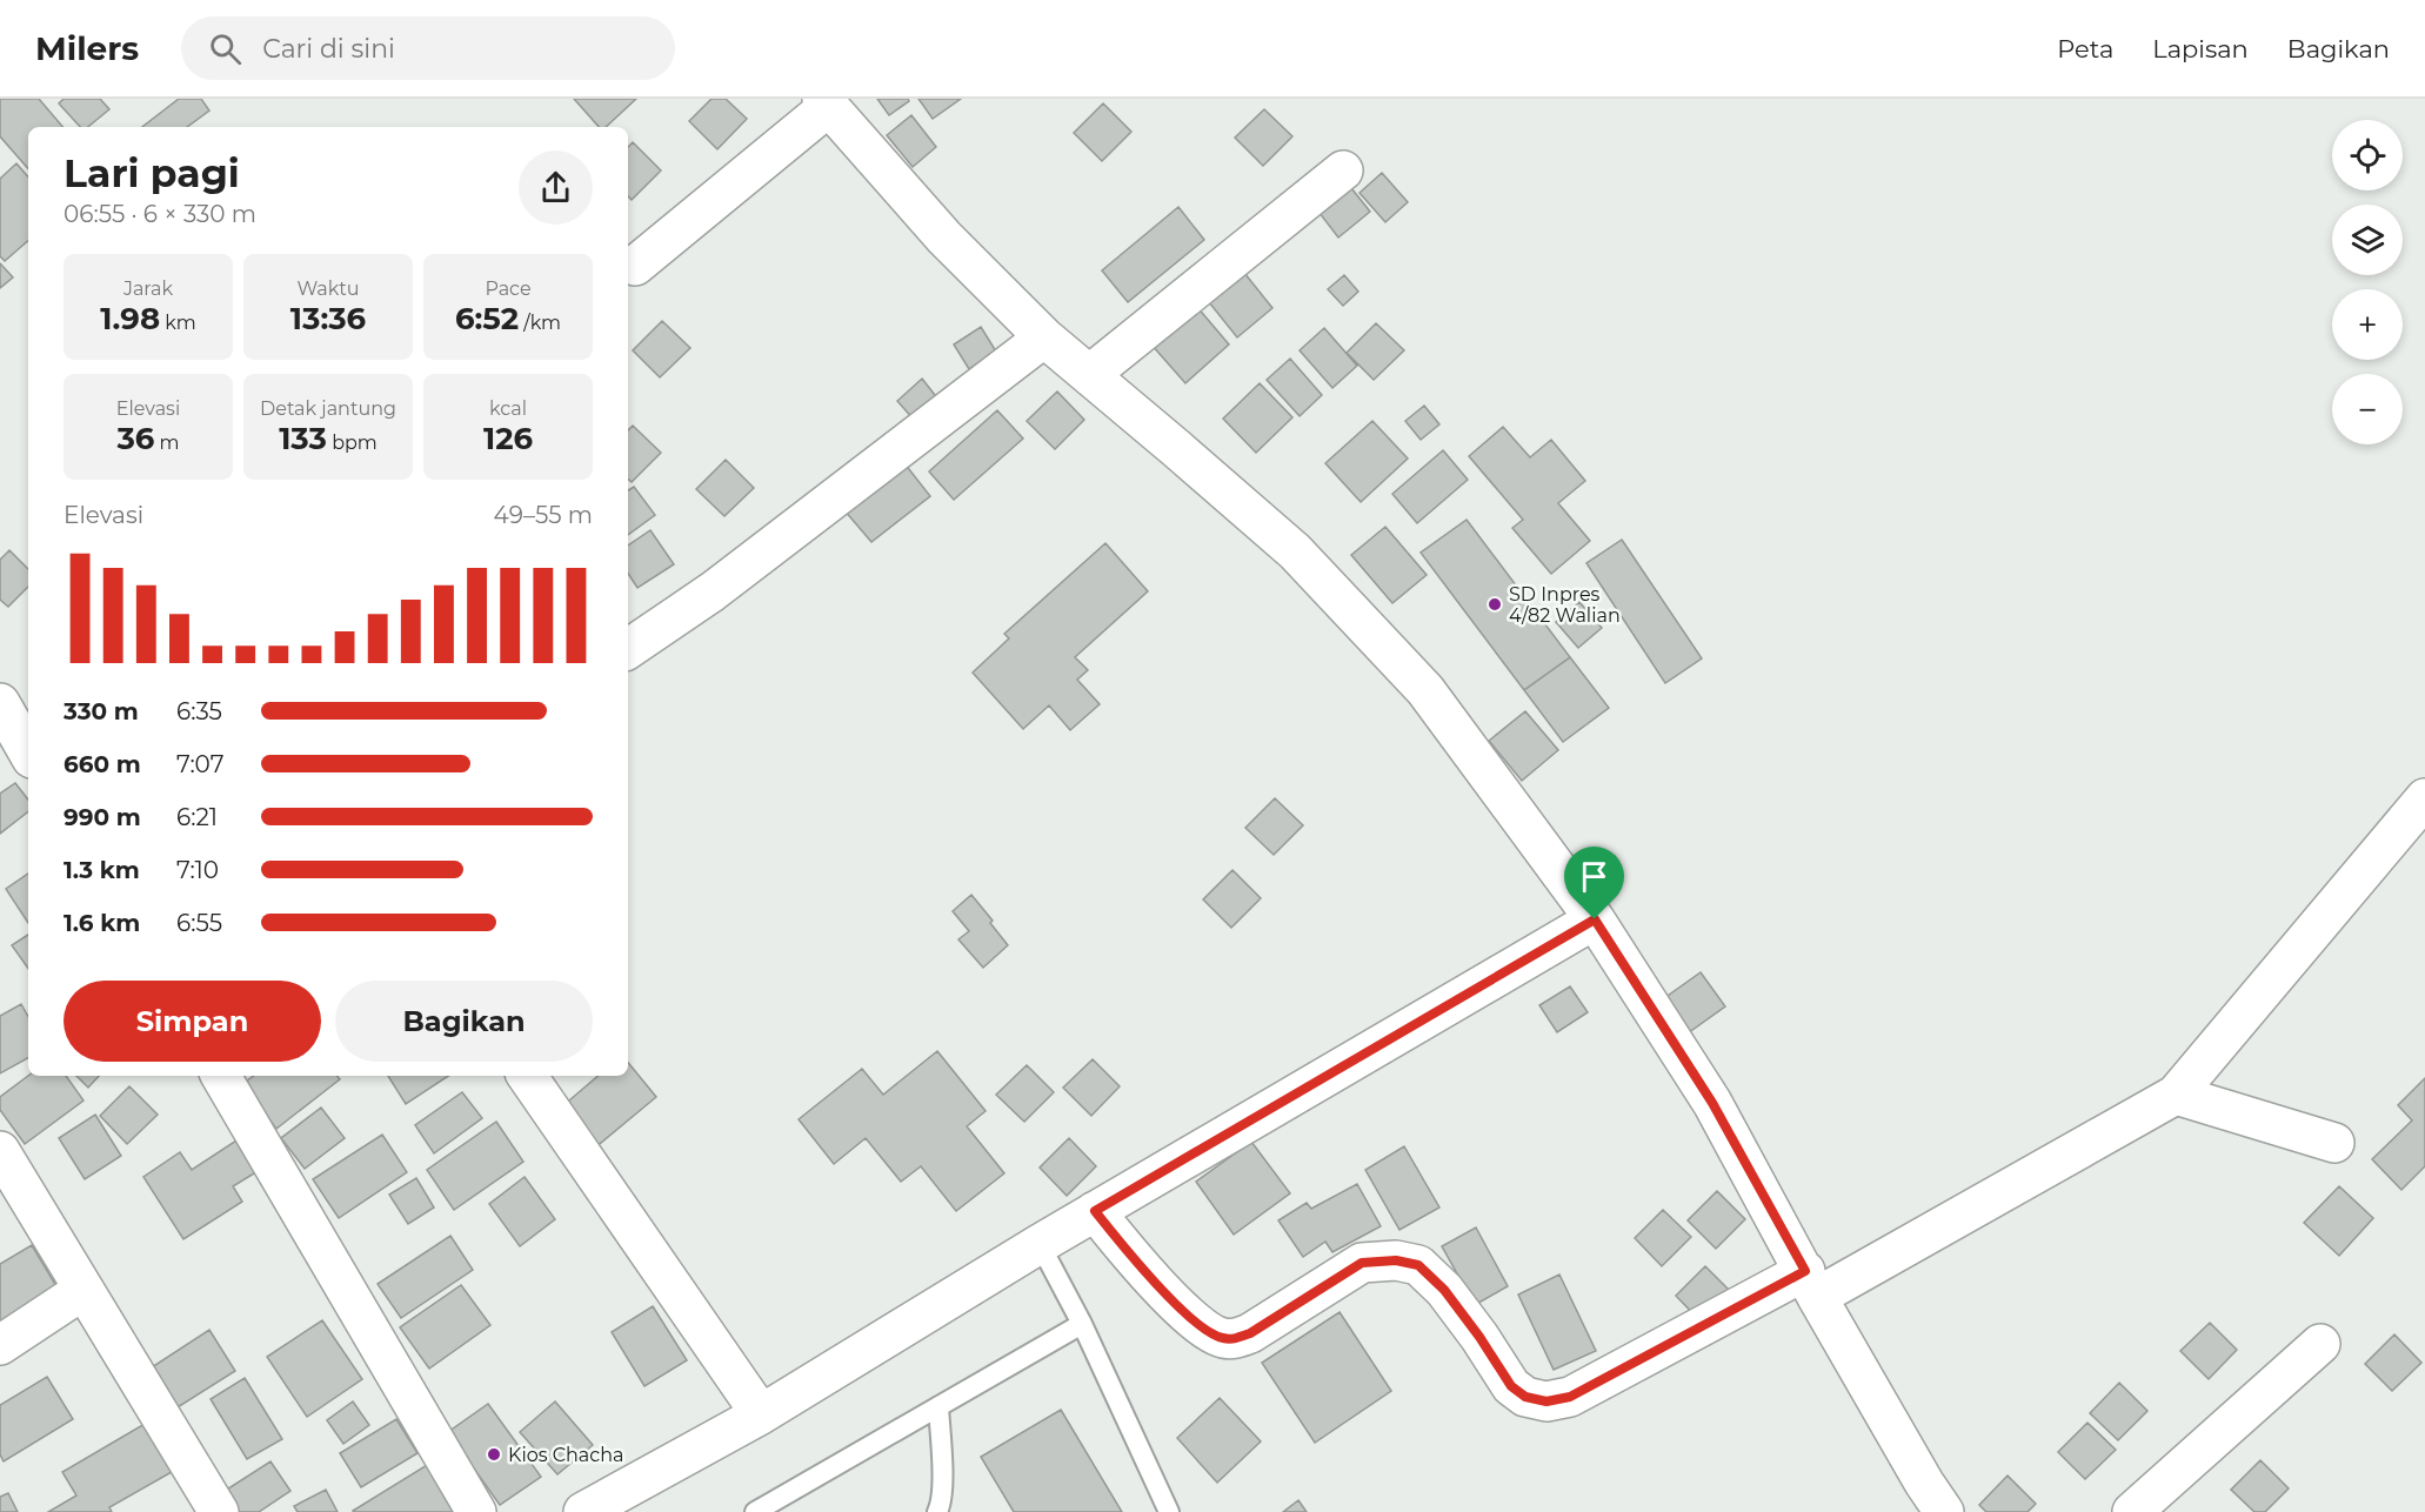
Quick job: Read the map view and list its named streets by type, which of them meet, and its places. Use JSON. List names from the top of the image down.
{
  "places": ["SD Inpres 4/82 Walian", "Kios Chacha"],
  "page": {
    "header": "Milers",
    "search": "Cari di sini",
    "nav": ["Peta", "Lapisan", "Bagikan"],
    "map_buttons": ["+", "−"],
    "heading": ["Lari pagi", "06:55 · 6 × 330 m"],
    "stats": [
      ["Jarak", "1.98 km"],
      ["Waktu", "13:36"],
      ["Pace", "6:52 /km"],
      ["Elevasi", "36 m"],
      ["Detak jantung", "133 bpm"],
      ["kcal", "126"]
    ],
    "chart": ["Elevasi", "49–55 m"],
    "list": [
      {
        "name": "330 m",
        "note": "6:35"
      },
      {
        "name": "660 m",
        "note": "7:07"
      },
      {
        "name": "990 m",
        "note": "6:21"
      },
      {
        "name": "1.3 km",
        "note": "7:10"
      },
      {
        "name": "1.6 km",
        "note": "6:55"
      }
    ],
    "buttons": ["Simpan", "Bagikan"]
  }
}
